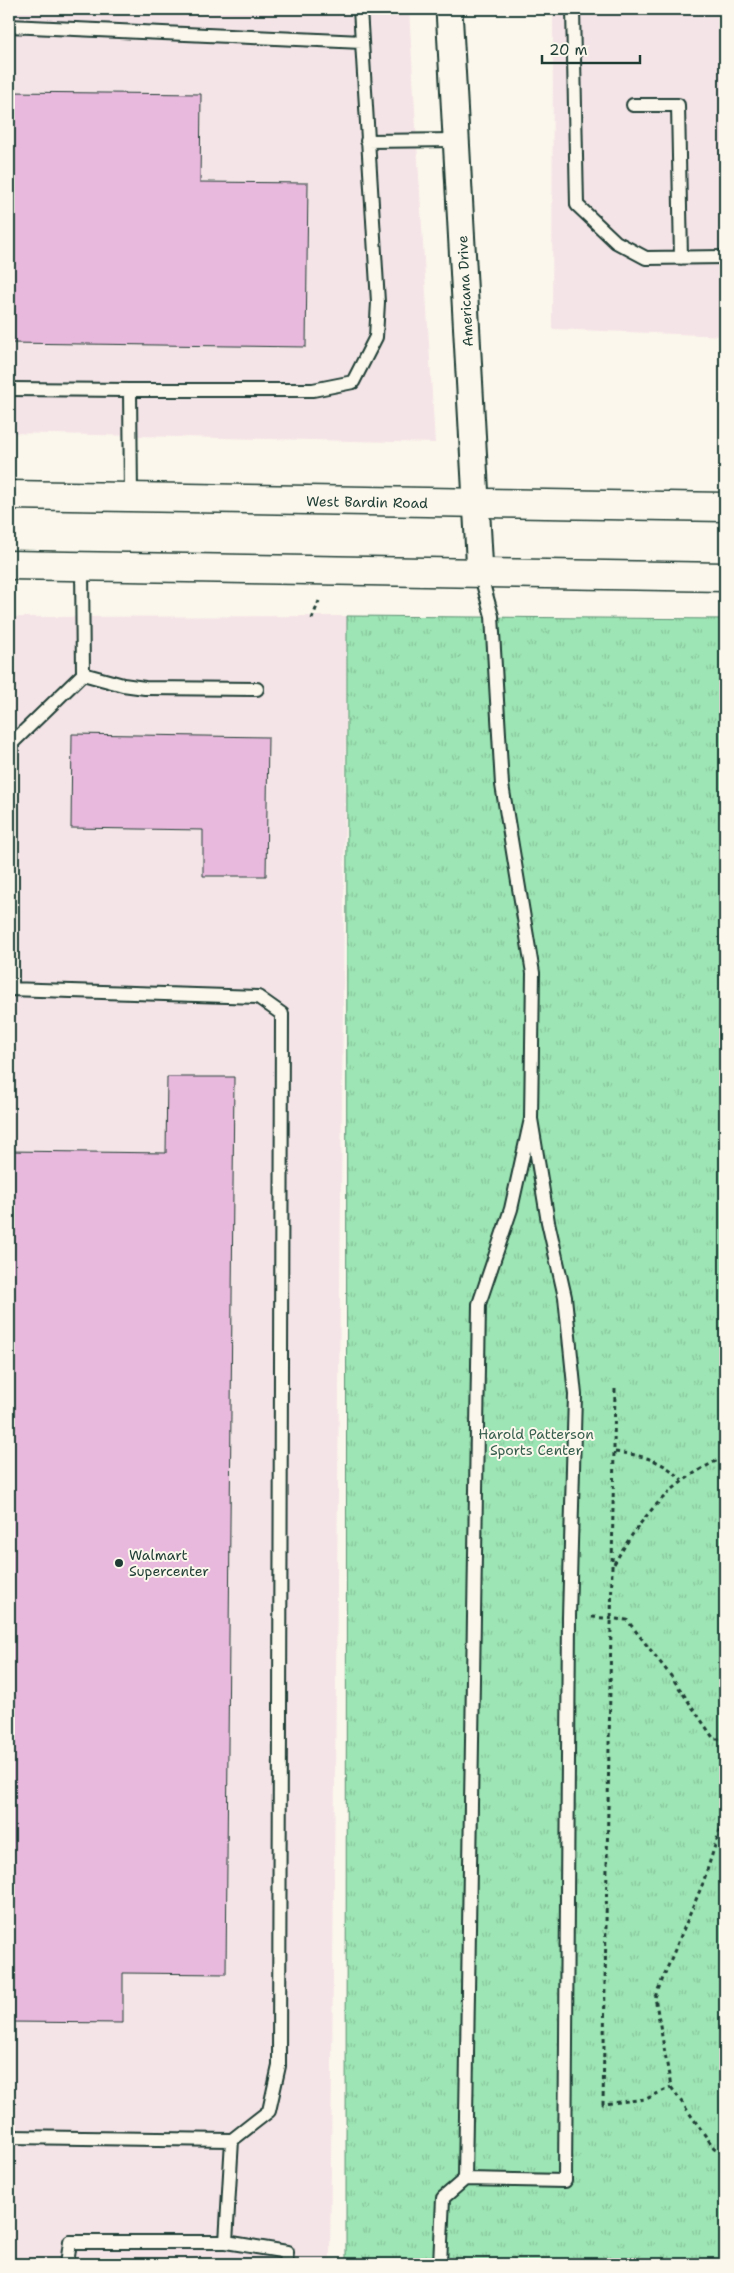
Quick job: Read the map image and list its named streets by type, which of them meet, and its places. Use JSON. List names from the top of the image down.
{
  "streets": {
    "main road": ["West Bardin Road"],
    "street": ["Americana Drive"]
  },
  "crossings": [
    ["Americana Drive", "West Bardin Road"]
  ],
  "parks": ["Harold Patterson Sports Center"],
  "places": ["Walmart Supercenter"],
  "scale_bar": "20 m"
}
